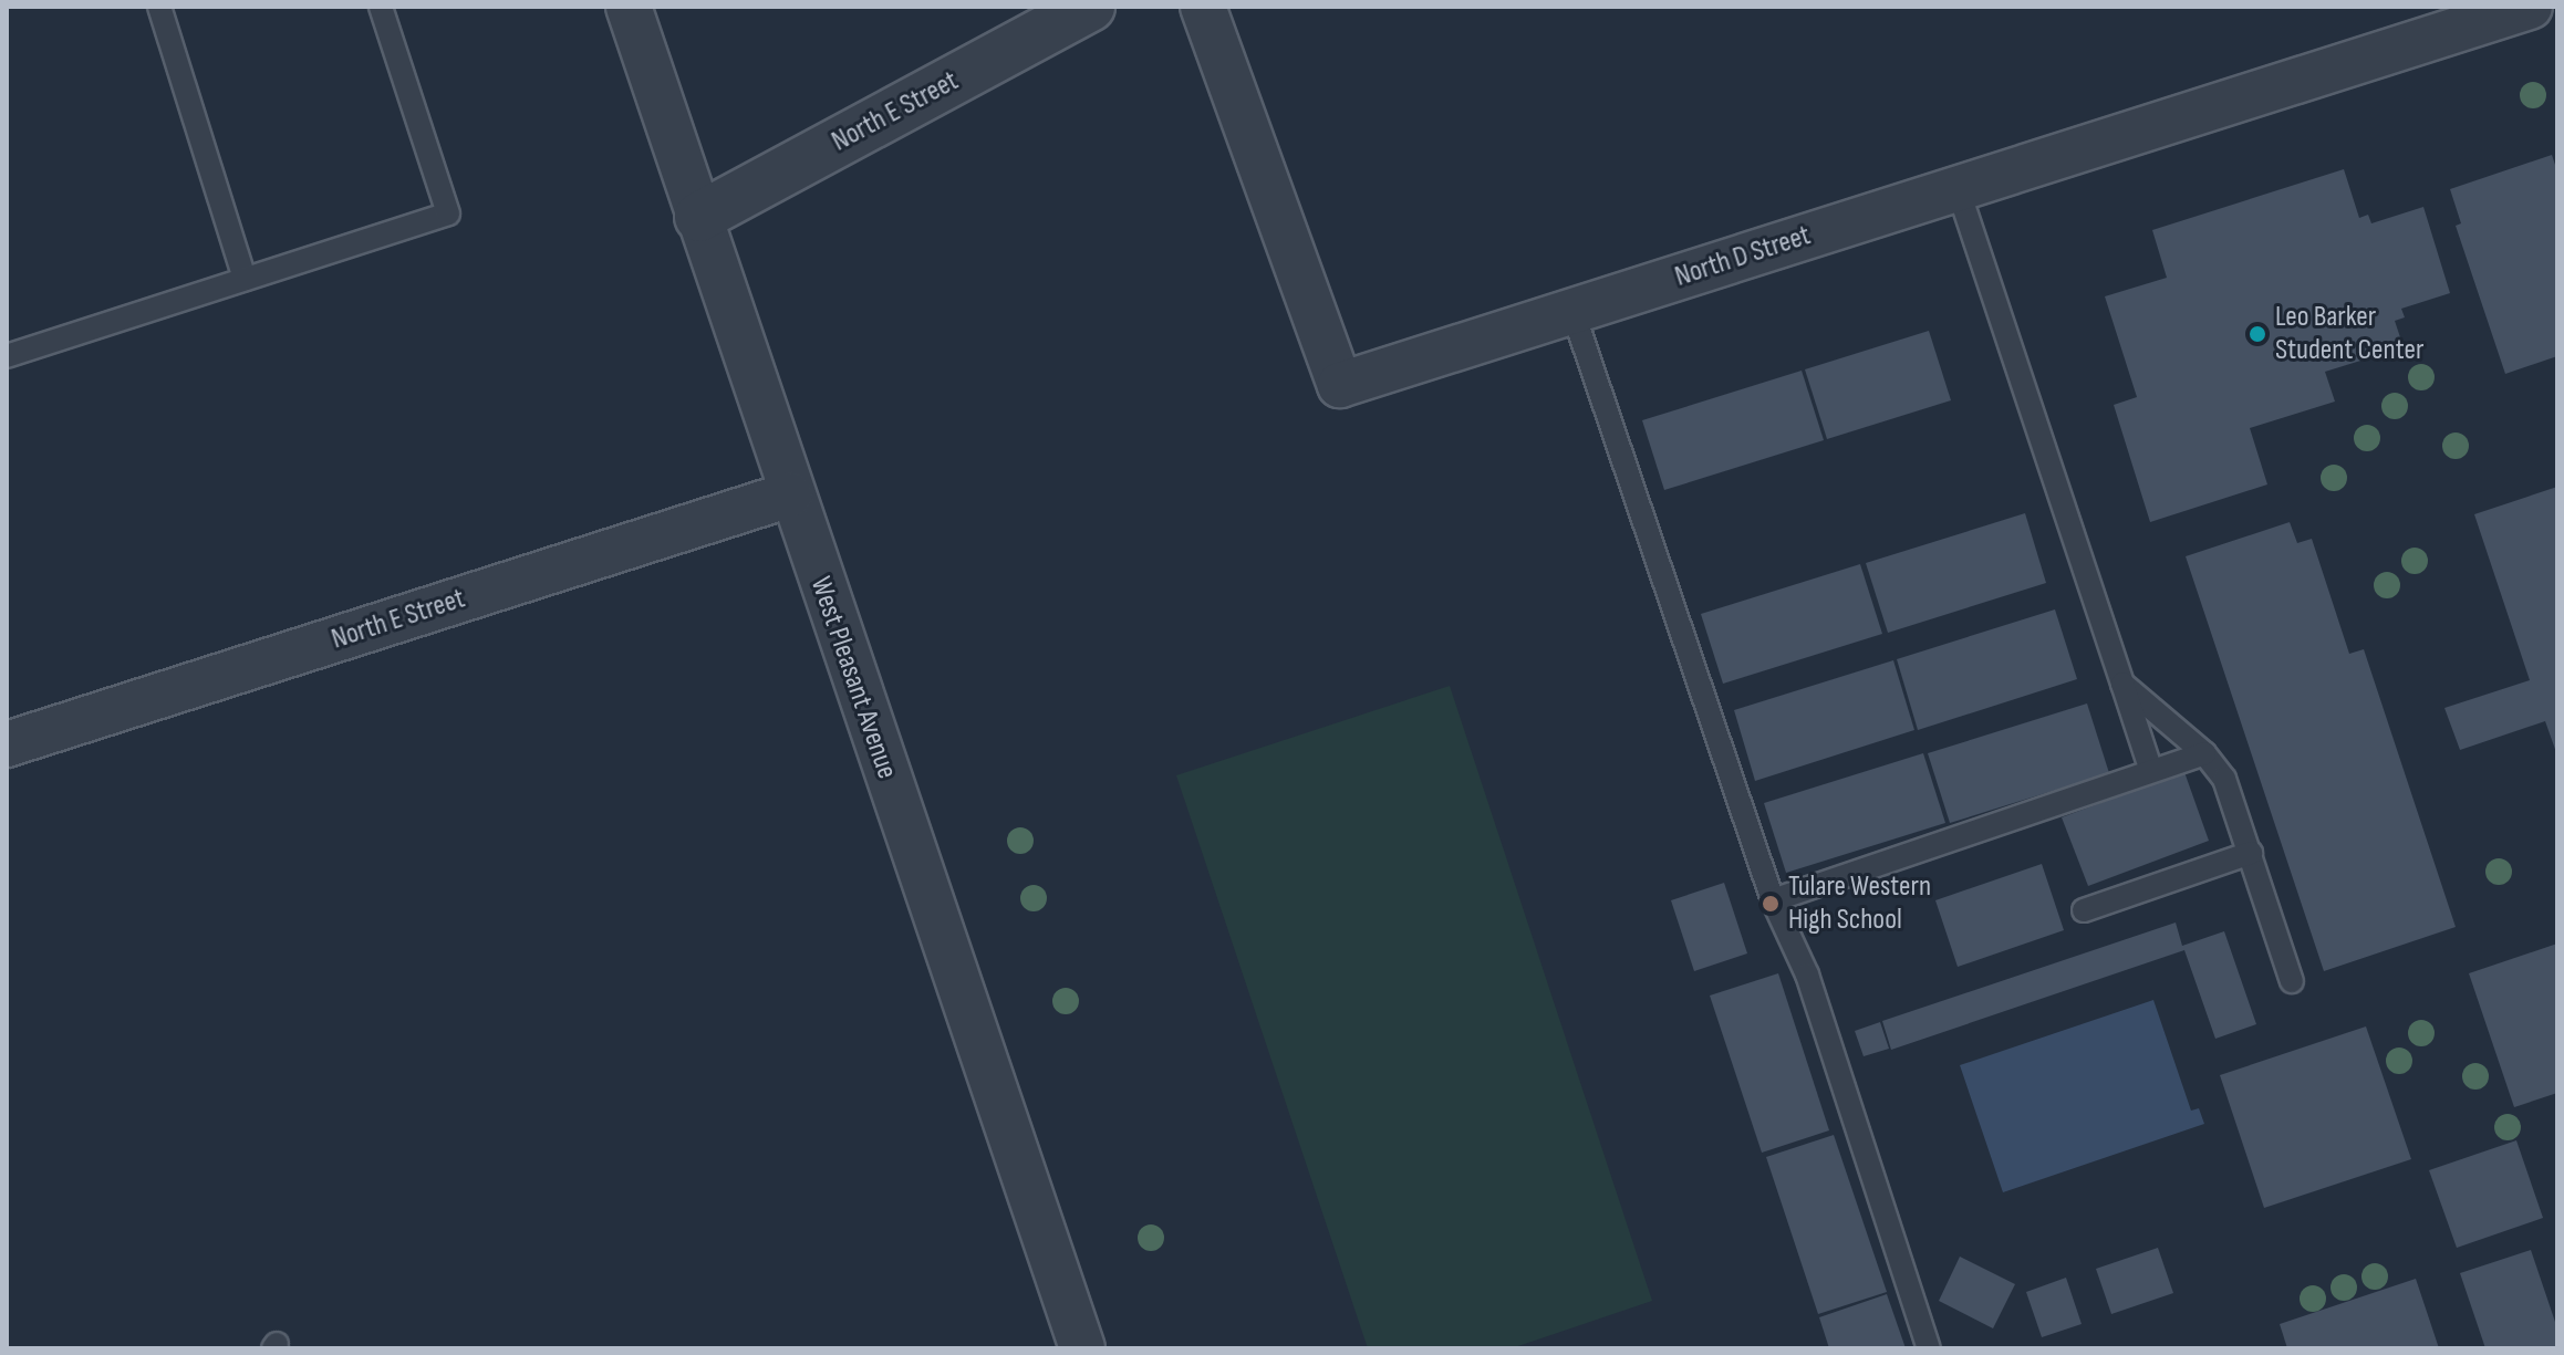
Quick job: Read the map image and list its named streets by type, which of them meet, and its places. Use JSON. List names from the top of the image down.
{
  "streets": {
    "street": ["North E Street", "North D Street", "West Pleasant Avenue"]
  },
  "crossings": [
    ["North E Street", "West Pleasant Avenue"]
  ],
  "places": ["Leo Barker Student Center", "Tulare Western High School"]
}
